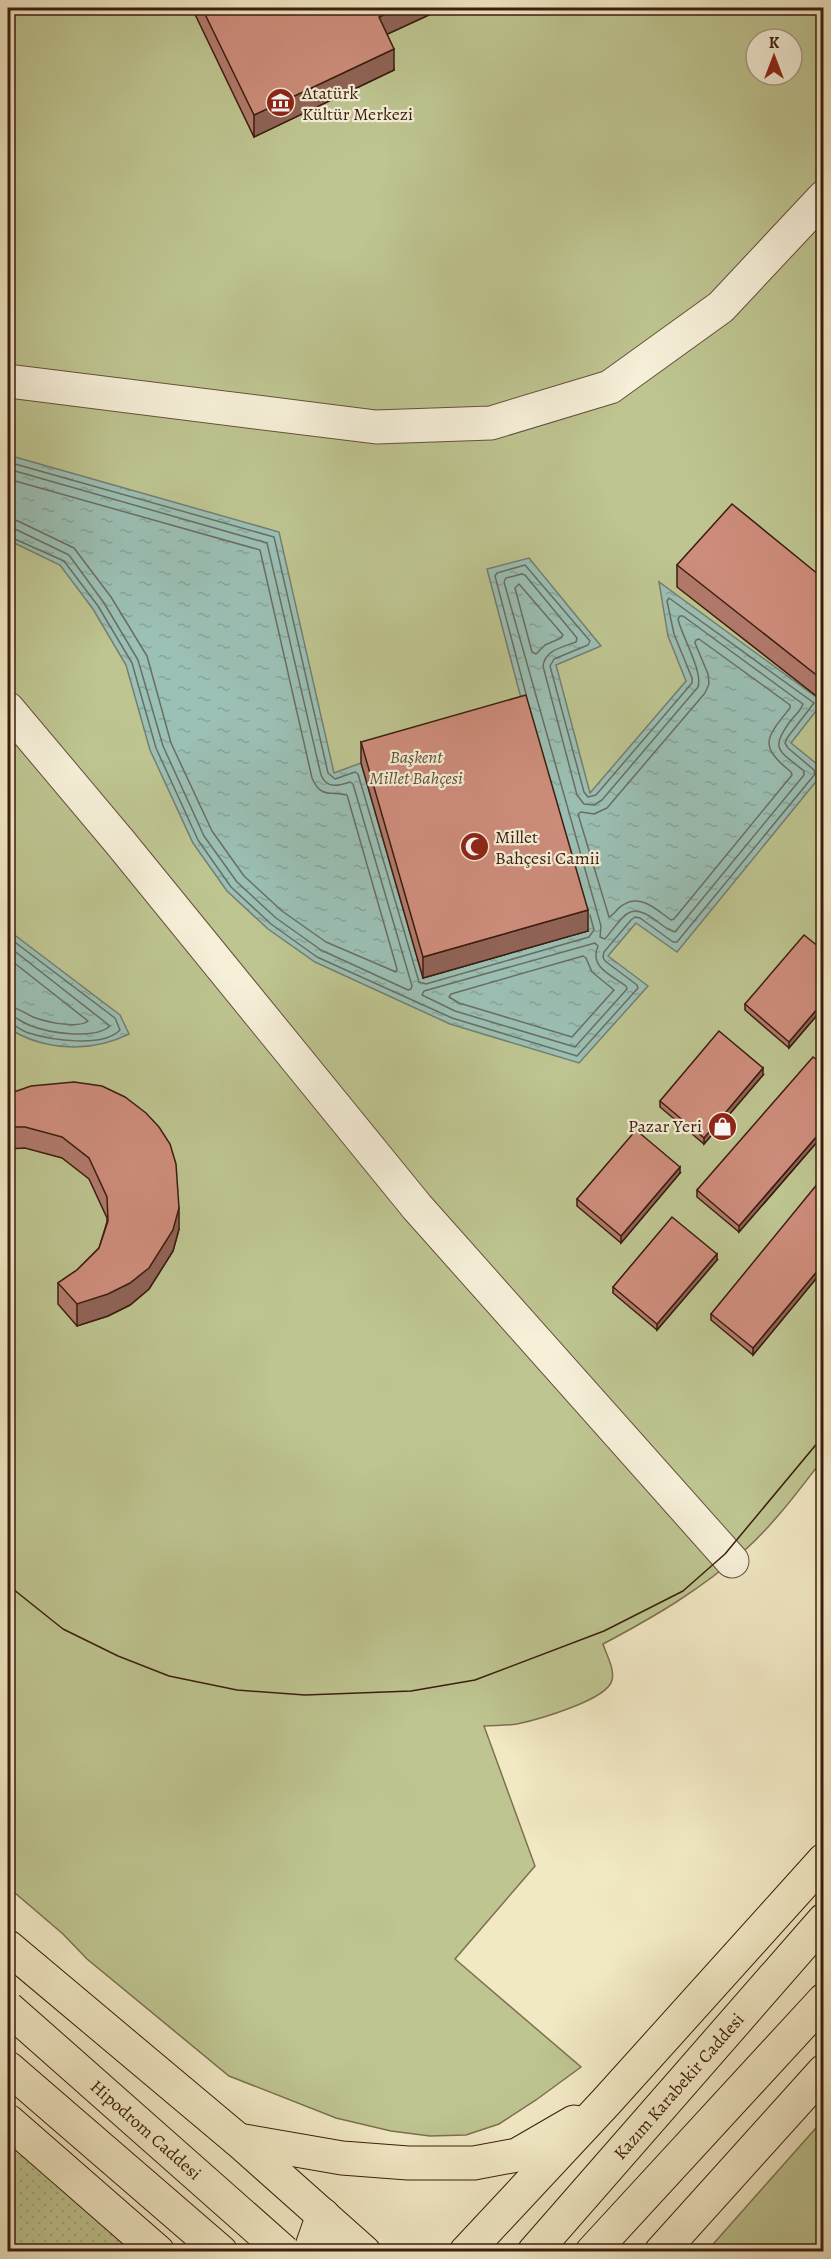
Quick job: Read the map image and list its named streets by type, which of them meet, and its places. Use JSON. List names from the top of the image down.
{
  "streets": {
    "main road": ["Kazım Karabekir Caddesi", "Hipodrom Caddesi"]
  },
  "parks": ["Başkent Millet Bahçesi"],
  "places": {
    "museum": ["Atatürk Kültür Merkezi"],
    "mosque": ["Millet Bahçesi Camii"],
    "shop": ["Pazar Yeri"]
  },
  "north": "top"
}
